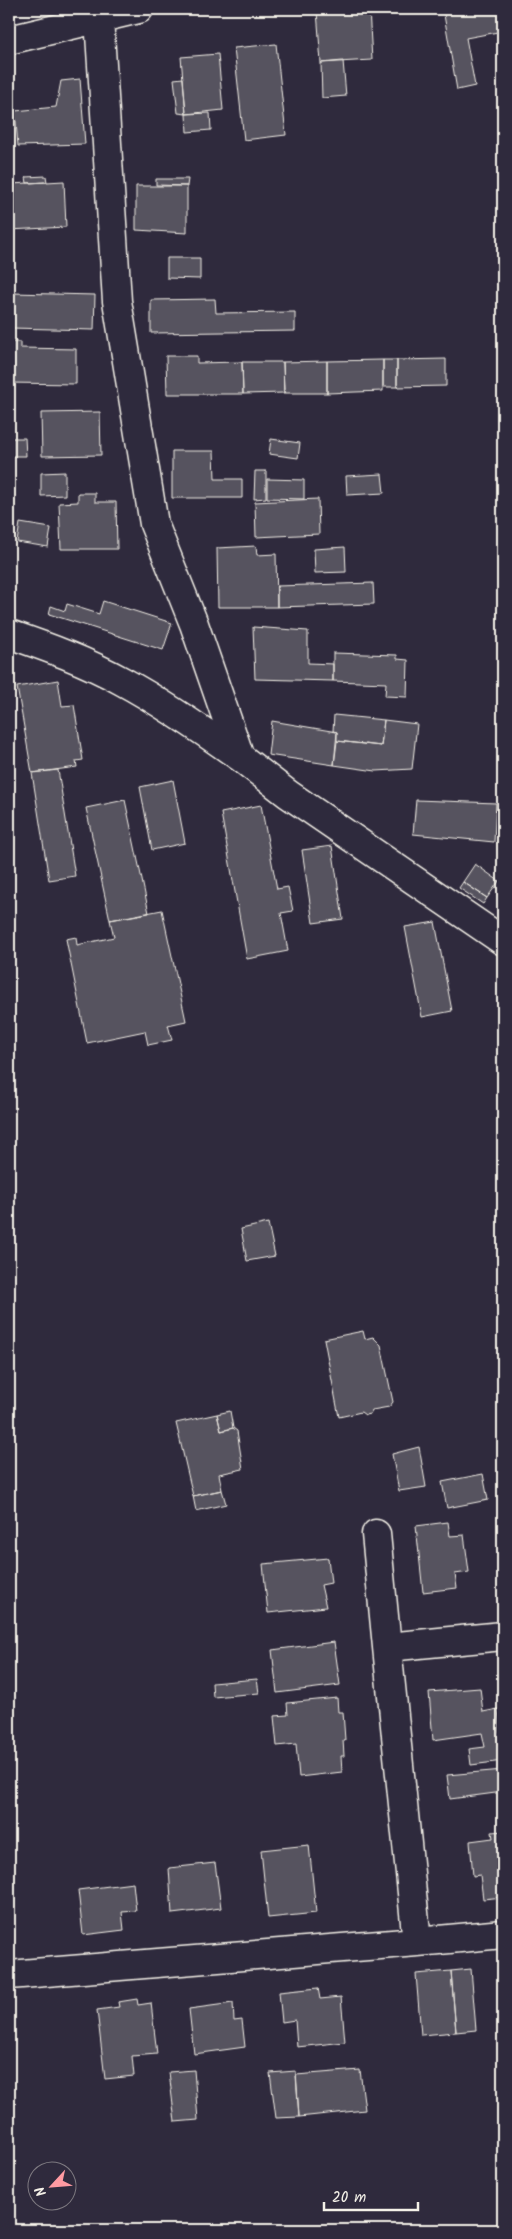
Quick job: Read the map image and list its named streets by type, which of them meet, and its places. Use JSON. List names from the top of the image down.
{
  "scale_bar": "20 m",
  "north": "bottom left"
}
